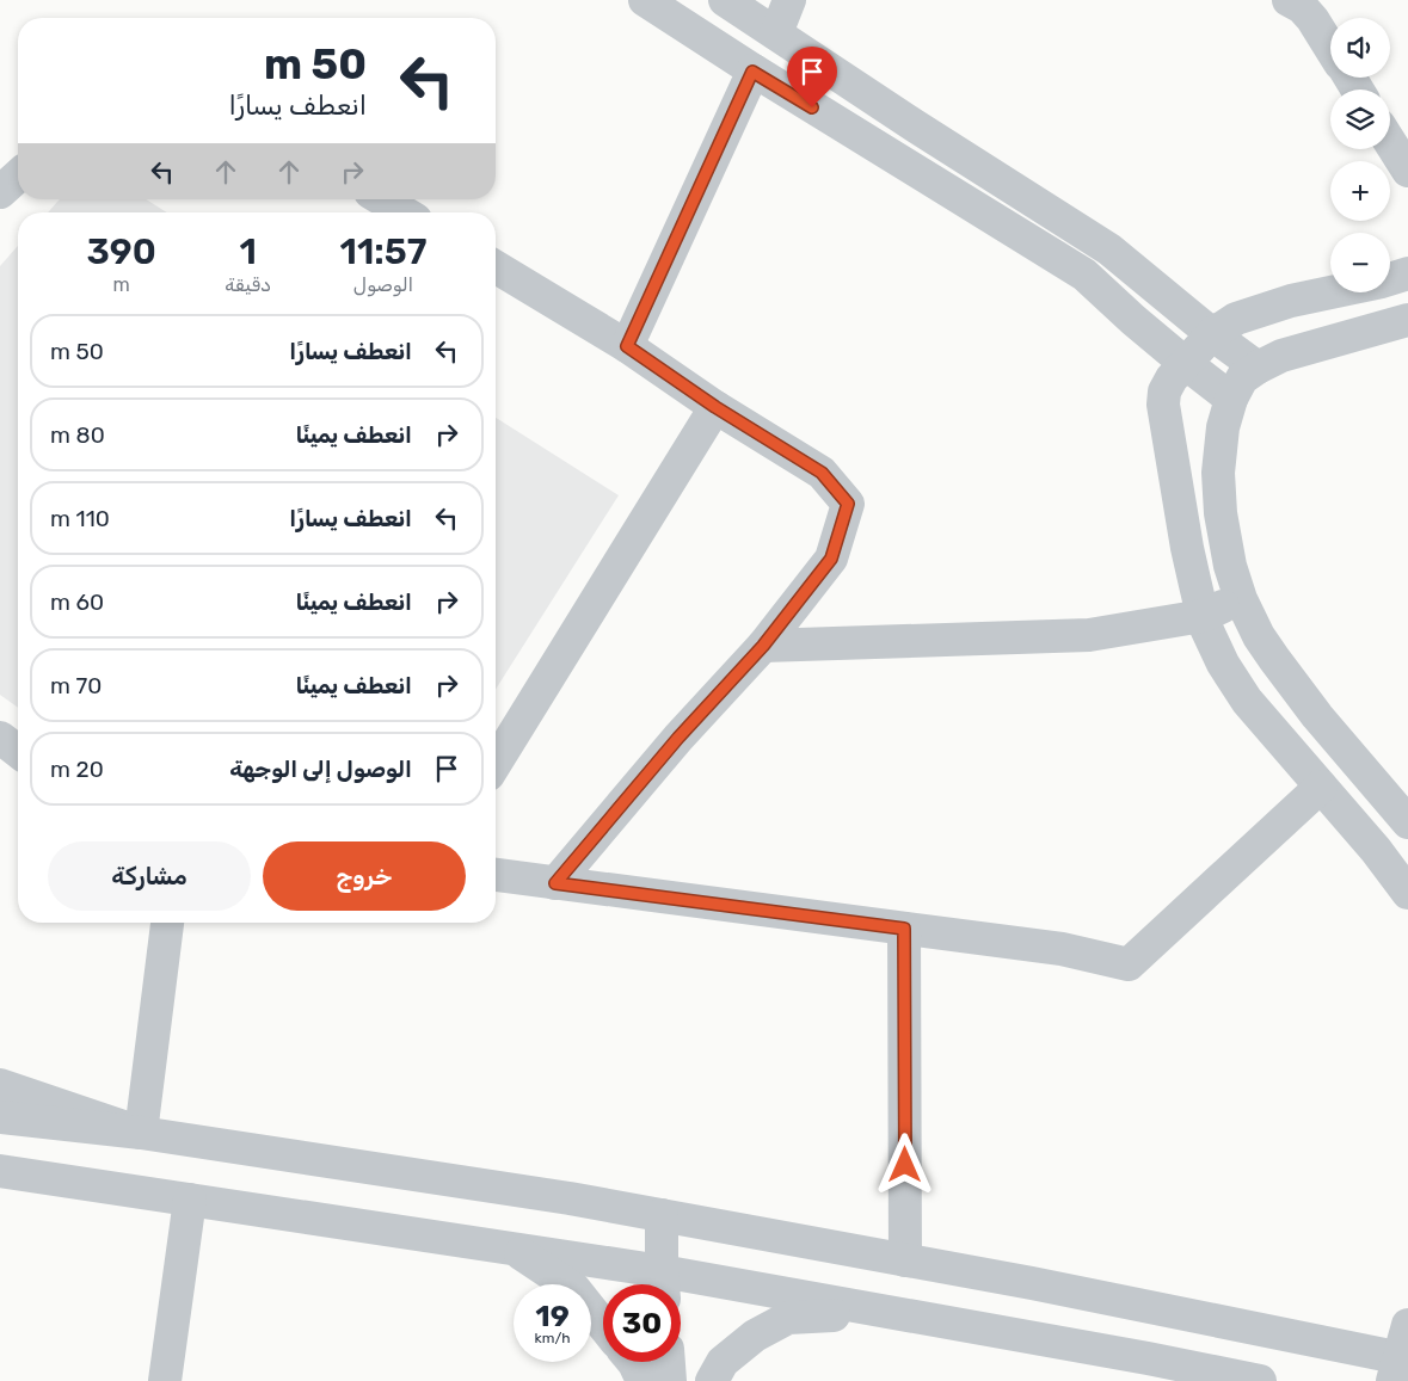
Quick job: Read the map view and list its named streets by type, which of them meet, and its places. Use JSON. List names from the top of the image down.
{
  "page": {
    "map_buttons": ["+", "−"],
    "turn": ["50 m", "انعطف يسارًا"],
    "eta": [
      "11:57",
      "الوصول",
      "1",
      "دقيقة",
      "390",
      "m"
    ],
    "list": [
      {
        "name": "انعطف يسارًا",
        "value": "50 m"
      },
      {
        "name": "انعطف يمينًا",
        "value": "80 m"
      },
      {
        "name": "انعطف يسارًا",
        "value": "110 m"
      },
      {
        "name": "انعطف يمينًا",
        "value": "60 m"
      },
      {
        "name": "انعطف يمينًا",
        "value": "70 m"
      },
      {
        "name": "الوصول إلى الوجهة",
        "value": "20 m"
      }
    ],
    "buttons": ["خروج", "مشاركة"],
    "speed": "19 km/h",
    "limit": "30"
  }
}
